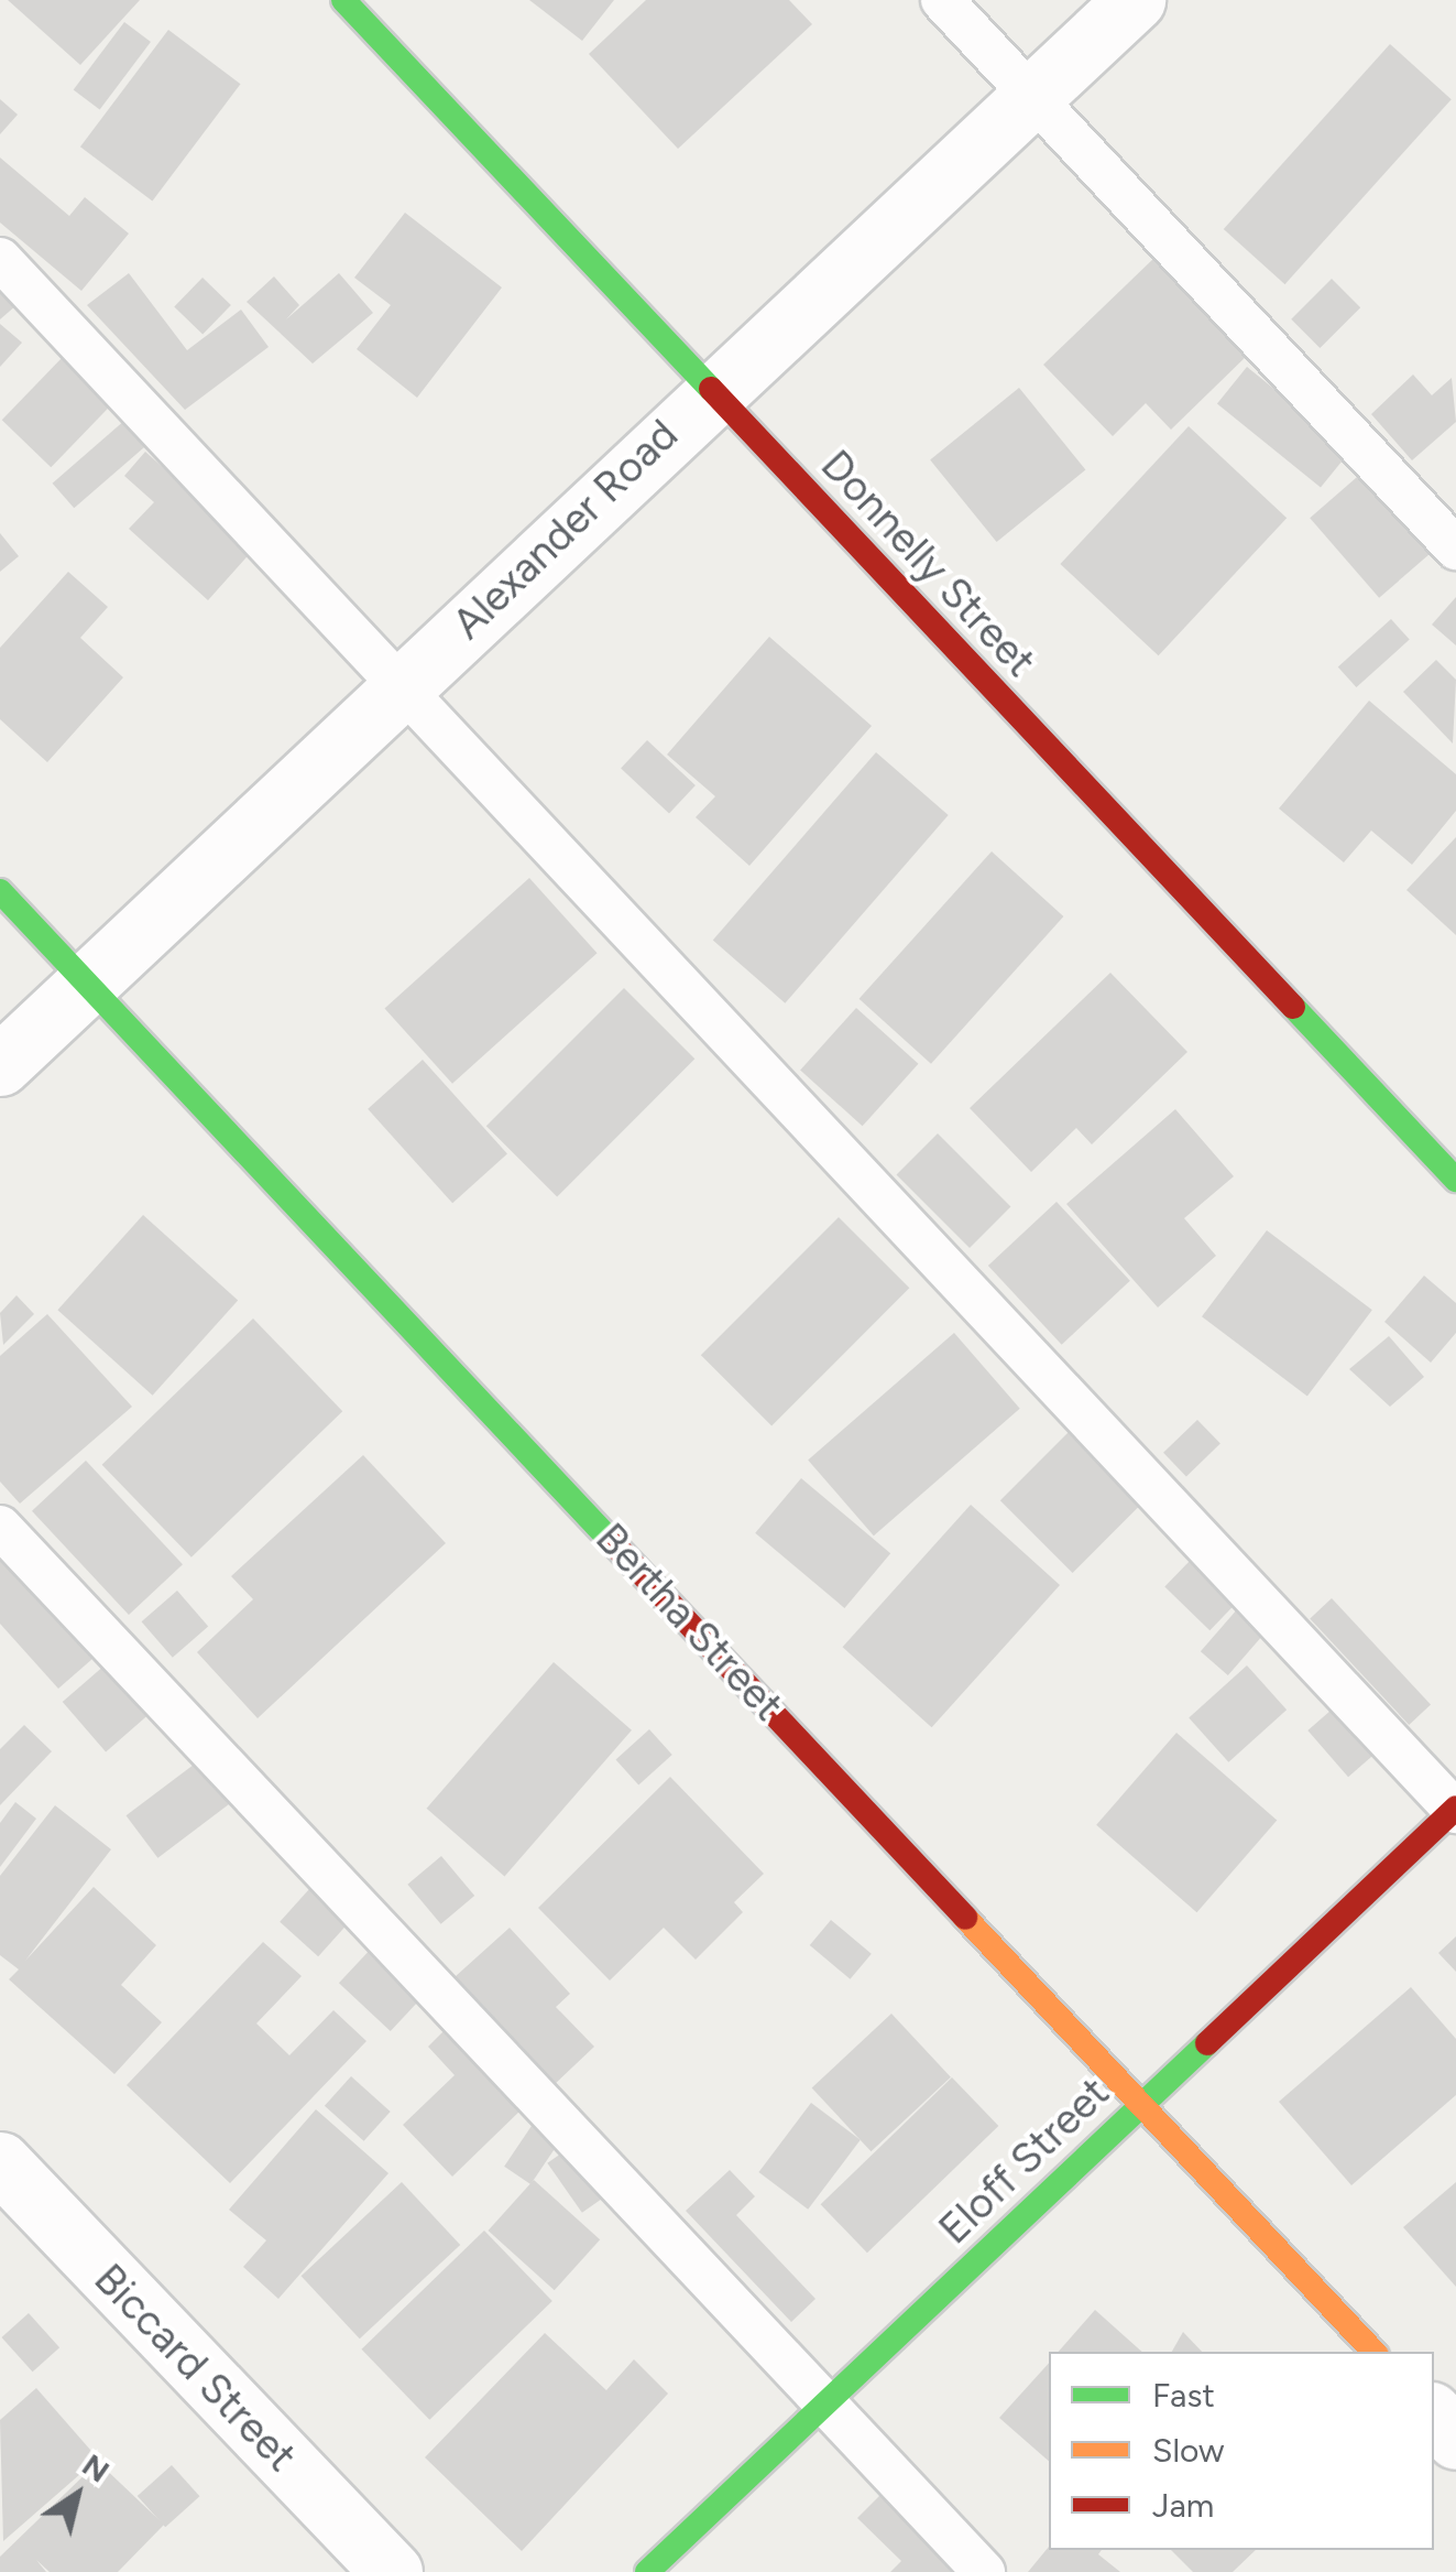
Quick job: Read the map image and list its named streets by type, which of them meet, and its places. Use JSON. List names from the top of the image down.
{
  "streets": {
    "street": [
      "Alexander Road",
      "Donnelly Street",
      "Bertha Street",
      "Eloff Street",
      "Biccard Street"
    ]
  },
  "crossings": [
    ["Alexander Road", "Donnelly Street"],
    ["Alexander Road", "Bertha Street"],
    ["Bertha Street", "Eloff Street"]
  ],
  "legend": ["Fast", "Slow", "Jam"],
  "north": "top right"
}
